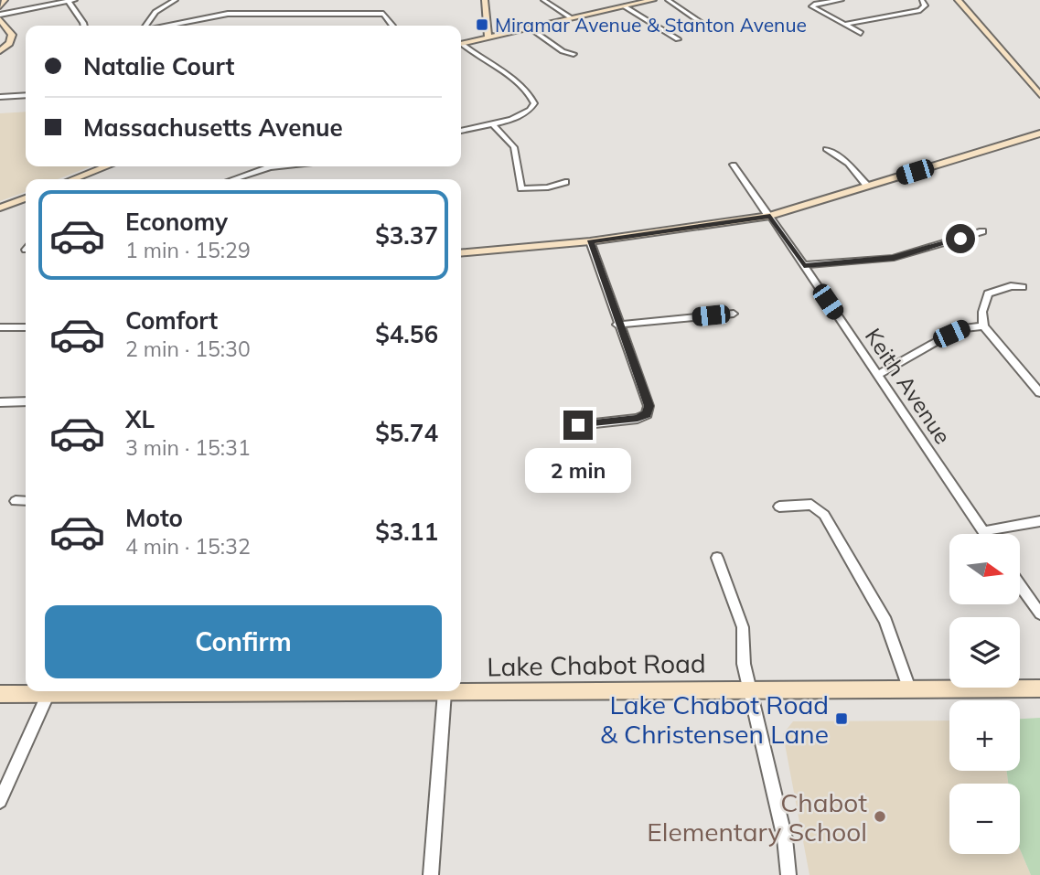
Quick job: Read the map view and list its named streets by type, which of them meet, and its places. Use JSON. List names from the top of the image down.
{
  "streets": {
    "street": ["Keith Avenue", "Lake Chabot Road"]
  },
  "places": {
    "transit": ["Miramar Avenue & Stanton Avenue", "Lake Chabot Road & Christensen Lane"],
    "other": ["Chabot Elementary School"]
  },
  "north": "right",
  "page": {
    "banner": ["Natalie Court", "Massachusetts Avenue"],
    "list": [
      {
        "name": "Economy",
        "note": "1 min · 15:29",
        "value": "$3.37"
      },
      {
        "name": "Comfort",
        "note": "2 min · 15:30",
        "value": "$4.56"
      },
      {
        "name": "XL",
        "note": "3 min · 15:31",
        "value": "$5.74"
      },
      {
        "name": "Moto",
        "note": "4 min · 15:32",
        "value": "$3.11"
      }
    ],
    "bubble": "2 min",
    "map_buttons": ["+", "−"],
    "buttons": "Confirm"
  }
}
